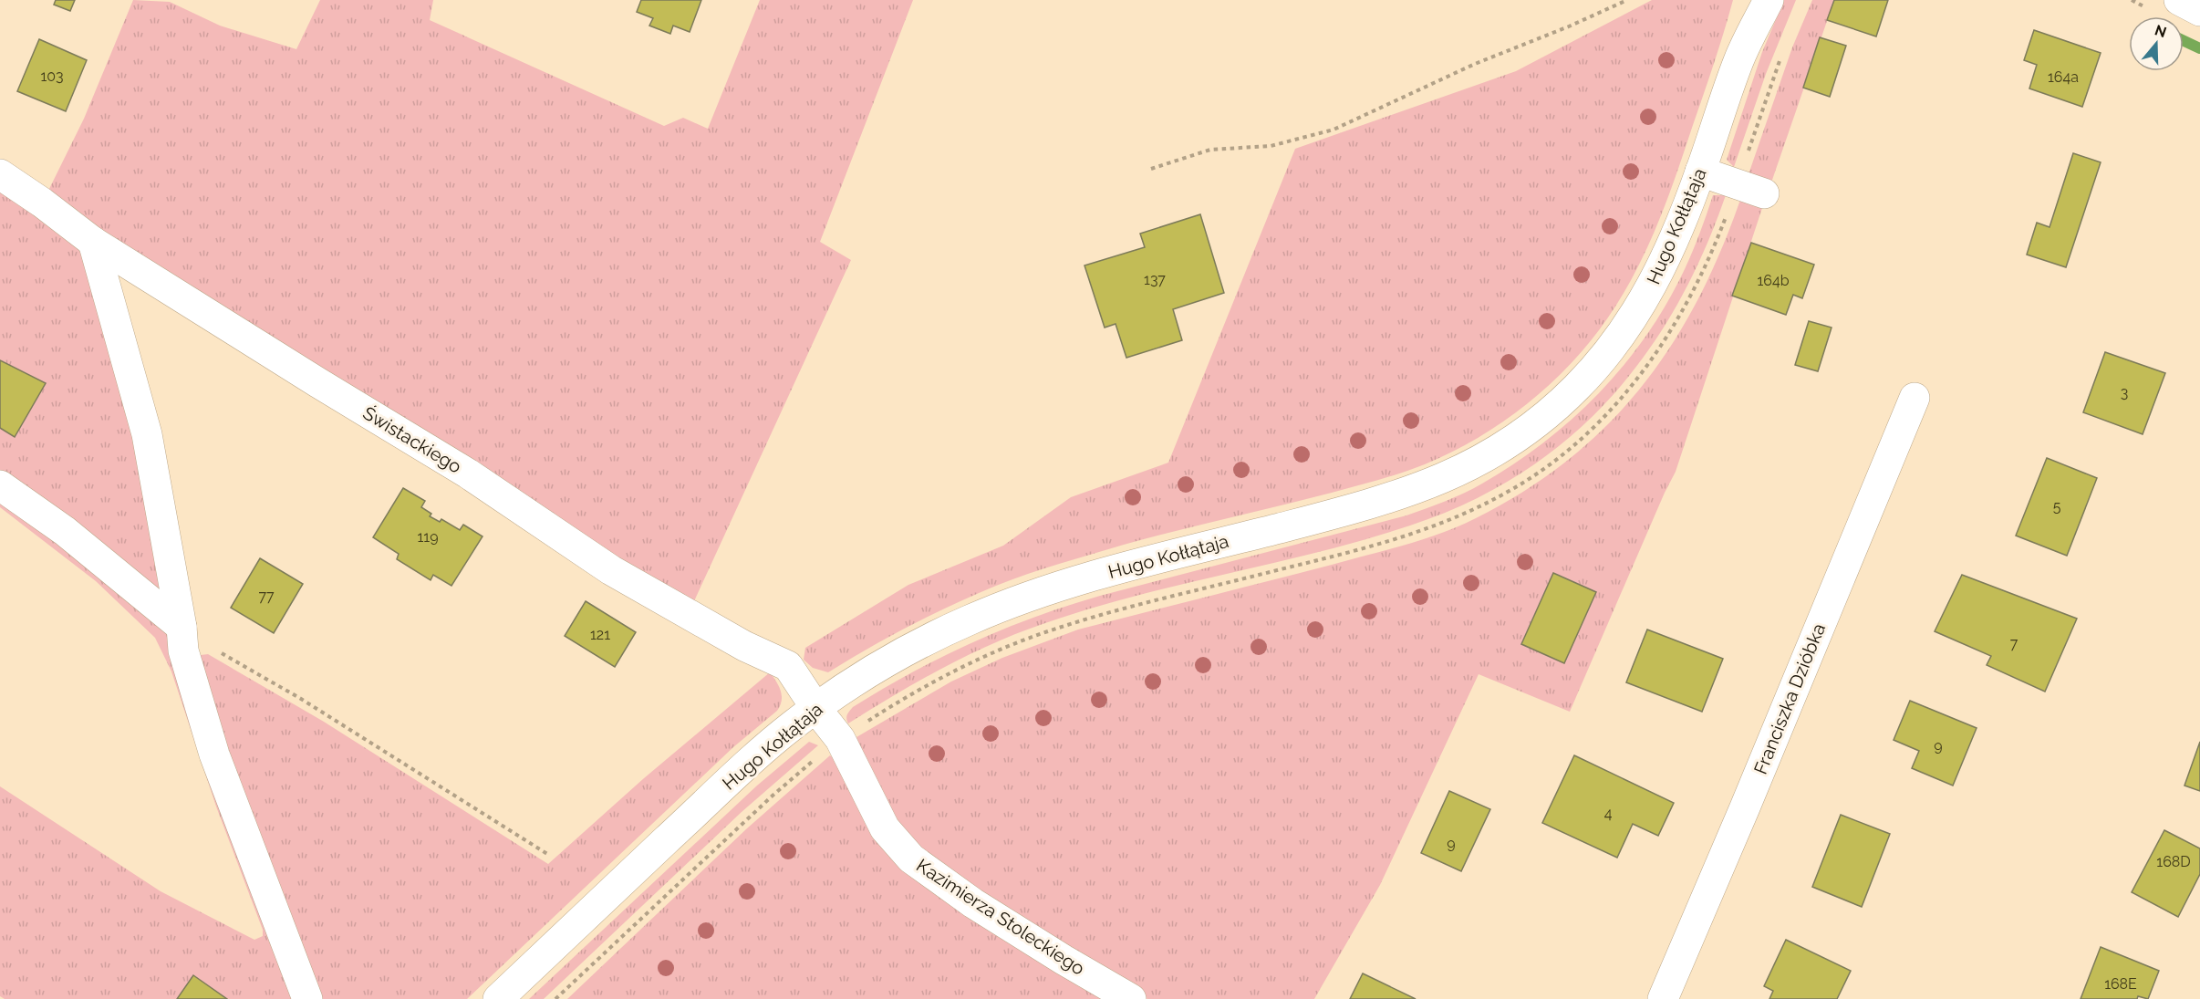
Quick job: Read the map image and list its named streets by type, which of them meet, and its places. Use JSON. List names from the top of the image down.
{
  "streets": {
    "street": [
      "Hugo Kołłątaja",
      "Świstackiego",
      "Franciszka Dzióbka",
      "Kazimierza Stoleckiego"
    ]
  },
  "crossings": [
    ["Hugo Kołłątaja", "Świstackiego"],
    ["Hugo Kołłątaja", "Kazimierza Stoleckiego"],
    ["Świstackiego", "Kazimierza Stoleckiego"]
  ],
  "house_numbers": [
    "103",
    "164a",
    "137",
    "164b",
    "3",
    "5",
    "119",
    "77",
    "121",
    "7",
    "9",
    "4",
    "9",
    "168D",
    "168E"
  ],
  "north": "top"
}
